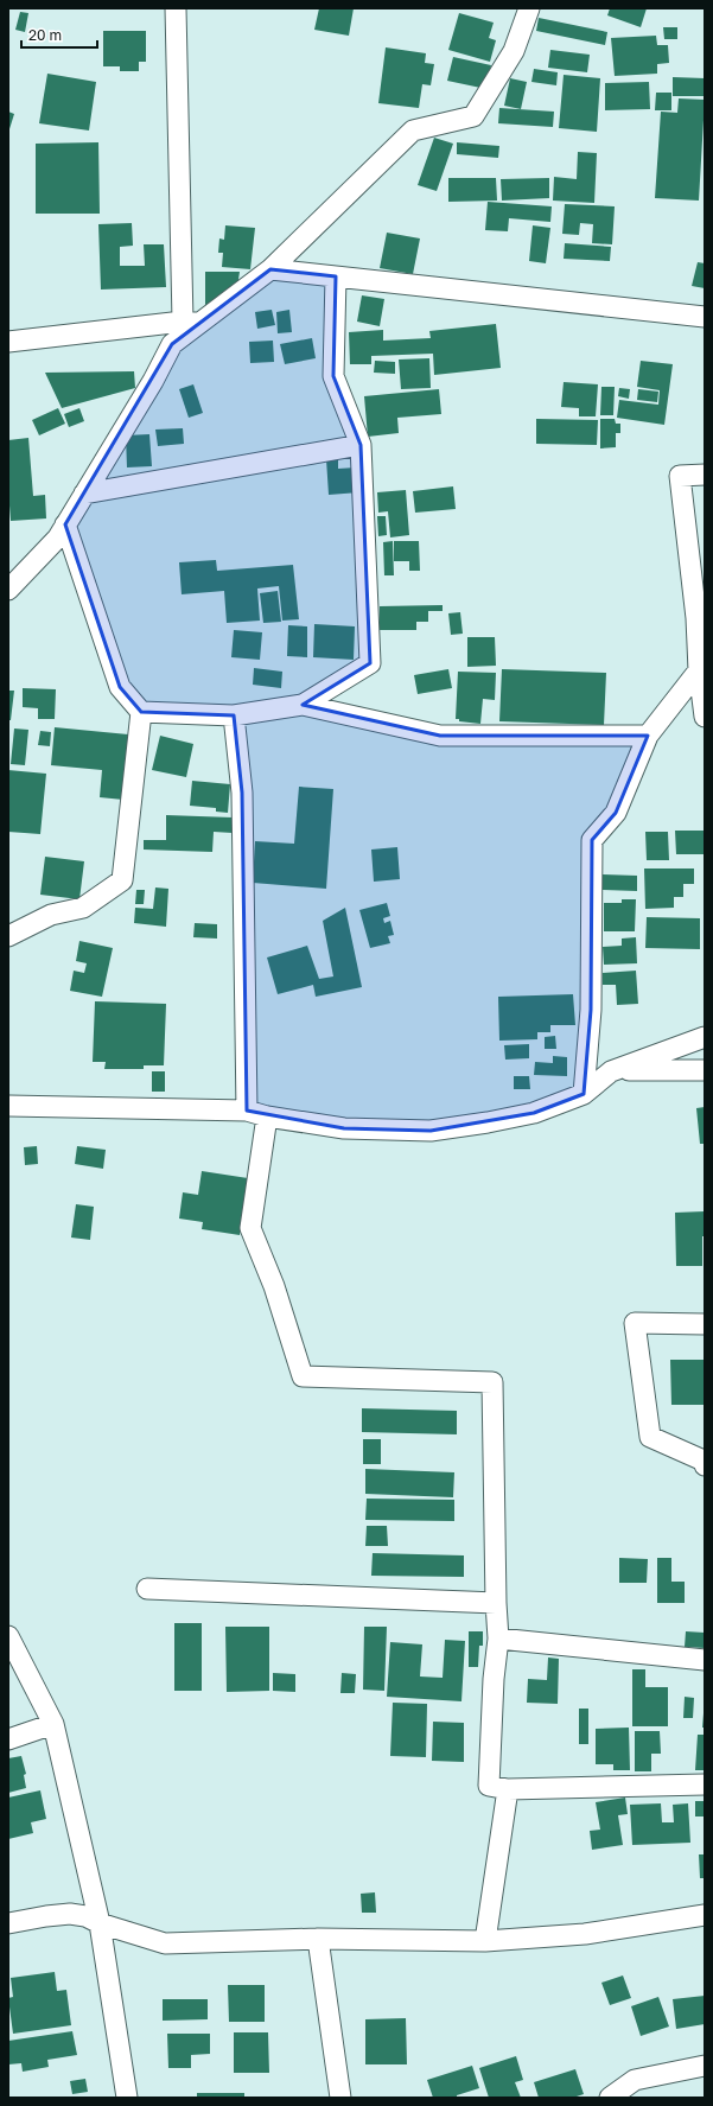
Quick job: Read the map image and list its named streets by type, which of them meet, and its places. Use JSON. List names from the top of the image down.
{
  "scale_bar": "20 m"
}
